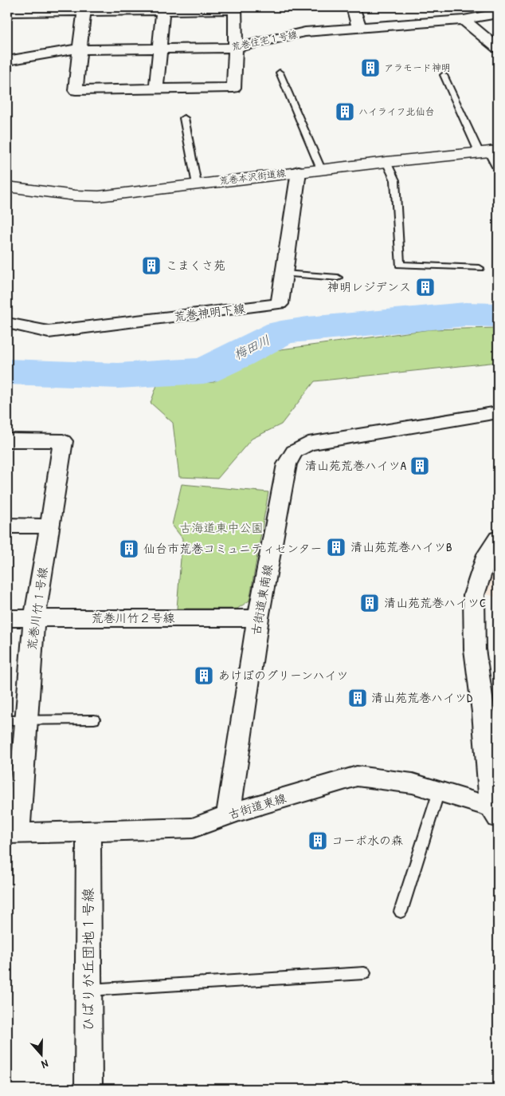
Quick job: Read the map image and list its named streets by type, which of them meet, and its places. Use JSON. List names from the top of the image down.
{
  "streets": {
    "street": [
      "荒巻住宅１号線",
      "荒巻本沢街道線",
      "荒巻神明下線",
      "古街道東南線",
      "荒巻川竹１号線",
      "荒巻川竹２号線",
      "古街道東線",
      "ひばりが丘団地１号線"
    ]
  },
  "crossings": [
    ["荒巻本沢街道線", "荒巻神明下線"],
    ["古街道東南線", "荒巻川竹２号線"],
    ["古街道東南線", "古街道東線"],
    ["荒巻川竹１号線", "荒巻川竹２号線"],
    ["荒巻川竹１号線", "古街道東線"],
    ["古街道東線", "ひばりが丘団地１号線"]
  ],
  "water": ["梅田川"],
  "parks": ["古海道東中公園"],
  "places": {
    "building": [
      "アラモード神明",
      "ハイライフ北仙台",
      "こまくさ苑",
      "神明レジデンス",
      "清山苑荒巻ハイツA",
      "清山苑荒巻ハイツB",
      "仙台市荒巻コミュニティセンター",
      "清山苑荒巻ハイツC",
      "あけぼのグリーンハイツ",
      "清山苑荒巻ハイツD",
      "コーポ水の森"
    ]
  },
  "north": "bottom"
}
